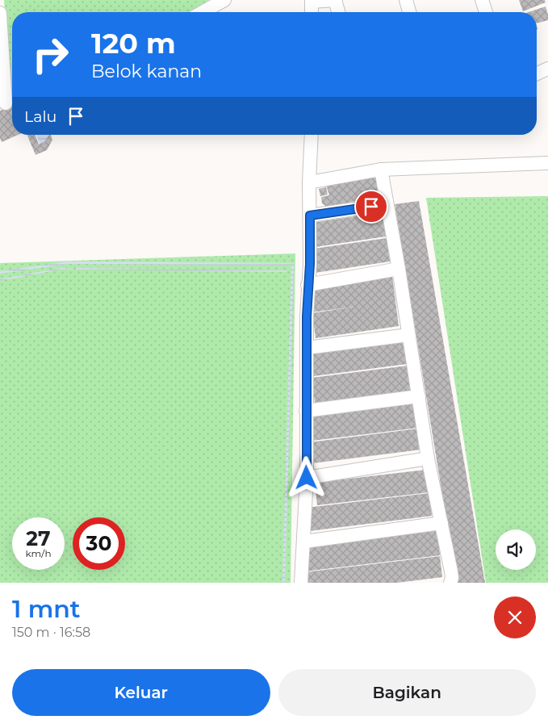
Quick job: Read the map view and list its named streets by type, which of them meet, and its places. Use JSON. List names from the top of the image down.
{
  "page": {
    "turn": ["120 m", "Belok kanan"],
    "then": "Lalu",
    "speed": "27 km/h",
    "limit": "30",
    "heading": ["1 mnt", "150 m · 16:58"],
    "buttons": ["Keluar", "Bagikan"]
  }
}
